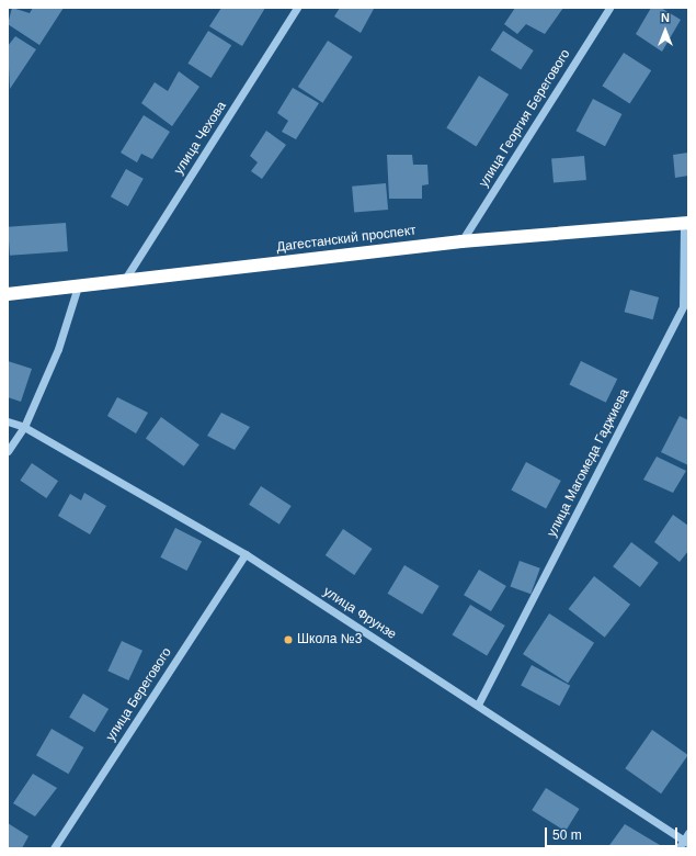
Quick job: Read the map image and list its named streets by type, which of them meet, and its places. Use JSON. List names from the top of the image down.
{
  "streets": {
    "highway": ["Дагестанский проспект"],
    "street": [
      "улица Георгия Берегового",
      "улица Чехова",
      "улица Магомеда Гаджиева",
      "улица Фрунзе",
      "улица Берегового"
    ]
  },
  "crossings": [
    ["улица Георгия Берегового", "Дагестанский проспект"],
    ["улица Чехова", "Дагестанский проспект"],
    ["Дагестанский проспект", "улица Магомеда Гаджиева"],
    ["улица Магомеда Гаджиева", "улица Фрунзе"],
    ["улица Фрунзе", "улица Берегового"]
  ],
  "places": ["Школа №3"],
  "scale_bar": "50 m",
  "north": "top"
}
